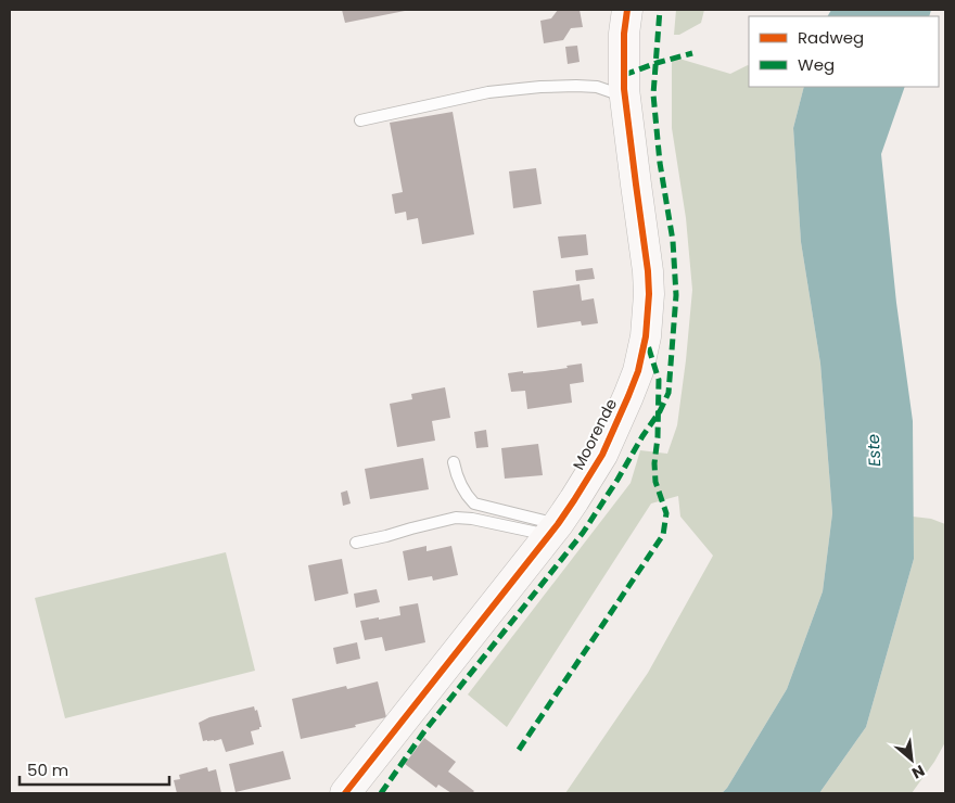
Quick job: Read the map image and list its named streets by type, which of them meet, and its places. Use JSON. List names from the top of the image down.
{
  "streets": {
    "street": ["Moorende"]
  },
  "water": ["Este"],
  "legend": ["Radweg", "Weg"],
  "scale_bar": "50 m",
  "north": "bottom right"
}
